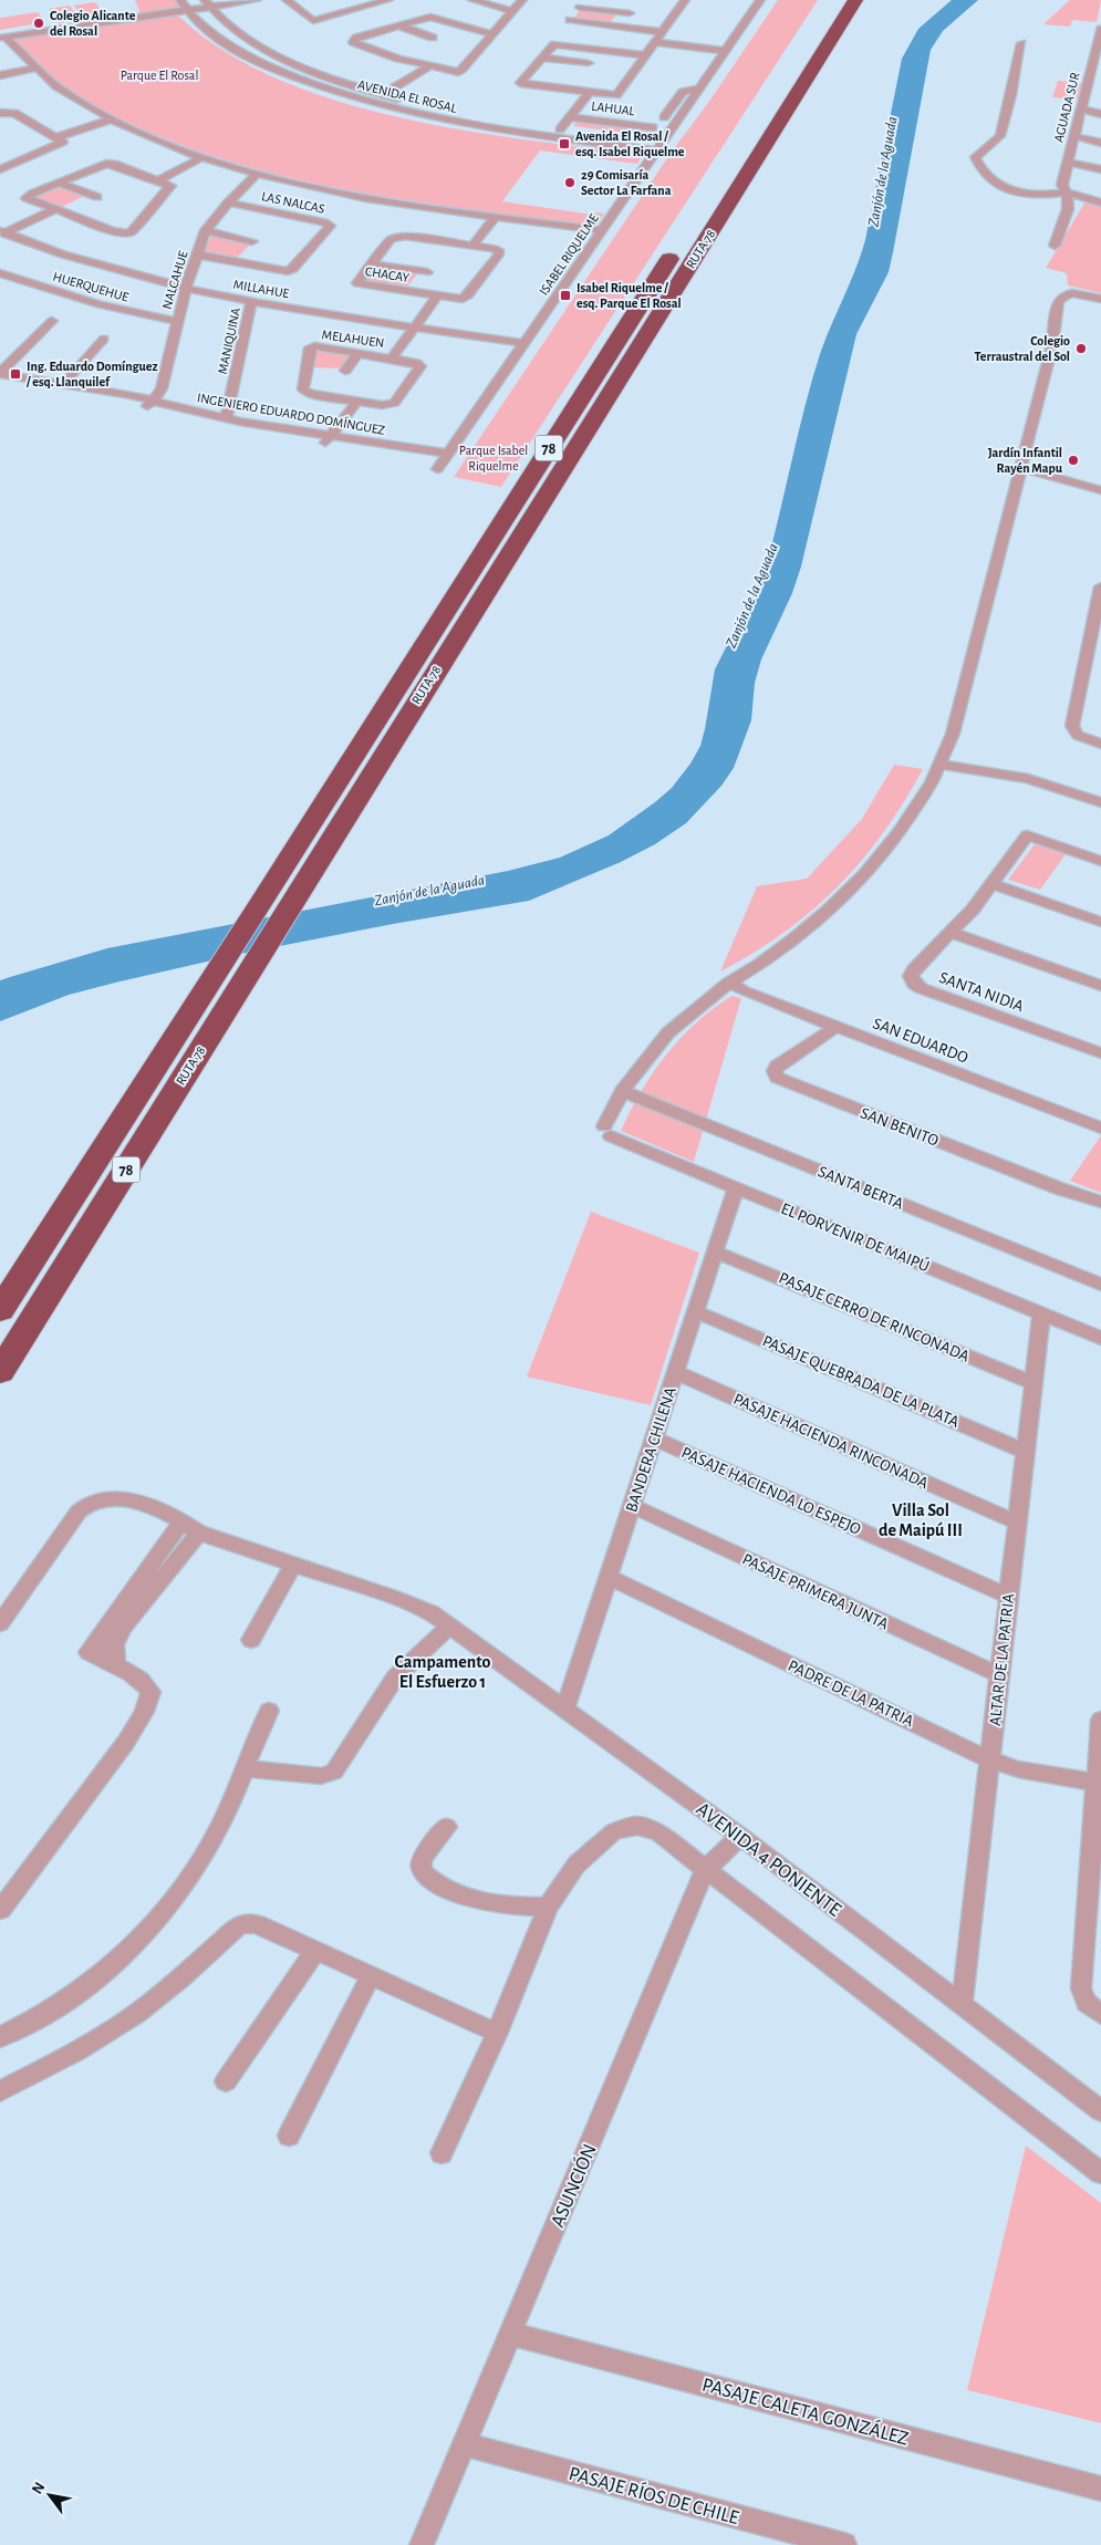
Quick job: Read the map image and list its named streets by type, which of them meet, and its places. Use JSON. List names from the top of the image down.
{
  "streets": {
    "highway": ["RUTA 78", "78"],
    "street": [
      "AVENIDA EL ROSAL",
      "AGUADA SUR",
      "LAHUAL",
      "LAS NALCAS",
      "ISABEL RIQUELME",
      "CHACAY",
      "NALCAHUE",
      "HUERQUEHUE",
      "MILLAHUE",
      "MELAHUEN",
      "MANIQUINA",
      "INGENIERO EDUARDO DOMÍNGUEZ",
      "SANTA NIDIA",
      "SAN EDUARDO",
      "SAN BENITO",
      "SANTA BERTA",
      "EL PORVENIR DE MAIPÚ",
      "PASAJE CERRO DE RINCONADA",
      "PASAJE QUEBRADA DE LA PLATA",
      "PASAJE HACIENDA RINCONADA",
      "BANDERA CHILENA",
      "PASAJE HACIENDA LO ESPEJO",
      "PASAJE PRIMERA JUNTA",
      "ALTAR DE LA PATRIA",
      "PADRE DE LA PATRIA",
      "AVENIDA 4 PONIENTE",
      "ASUNCIÓN",
      "PASAJE CALETA GONZÁLEZ",
      "PASAJE RÍOS DE CHILE"
    ]
  },
  "crossings": [
    ["AVENIDA EL ROSAL", "ISABEL RIQUELME"],
    ["LAS NALCAS", "NALCAHUE"],
    ["ISABEL RIQUELME", "MILLAHUE"],
    ["ISABEL RIQUELME", "INGENIERO EDUARDO DOMÍNGUEZ"],
    ["CHACAY", "MELAHUEN"],
    ["NALCAHUE", "HUERQUEHUE"],
    ["NALCAHUE", "MILLAHUE"],
    ["NALCAHUE", "INGENIERO EDUARDO DOMÍNGUEZ"],
    ["MILLAHUE", "MELAHUEN"],
    ["MILLAHUE", "MANIQUINA"],
    ["MANIQUINA", "INGENIERO EDUARDO DOMÍNGUEZ"],
    ["SAN EDUARDO", "SAN BENITO"],
    ["SANTA BERTA", "EL PORVENIR DE MAIPÚ"],
    ["EL PORVENIR DE MAIPÚ", "BANDERA CHILENA"],
    ["EL PORVENIR DE MAIPÚ", "ALTAR DE LA PATRIA"],
    ["PASAJE CERRO DE RINCONADA", "BANDERA CHILENA"],
    ["PASAJE CERRO DE RINCONADA", "ALTAR DE LA PATRIA"],
    ["PASAJE QUEBRADA DE LA PLATA", "BANDERA CHILENA"],
    ["PASAJE QUEBRADA DE LA PLATA", "ALTAR DE LA PATRIA"],
    ["PASAJE HACIENDA RINCONADA", "BANDERA CHILENA"],
    ["PASAJE HACIENDA RINCONADA", "ALTAR DE LA PATRIA"],
    ["BANDERA CHILENA", "PASAJE HACIENDA LO ESPEJO"],
    ["BANDERA CHILENA", "PASAJE PRIMERA JUNTA"],
    ["BANDERA CHILENA", "PADRE DE LA PATRIA"],
    ["BANDERA CHILENA", "AVENIDA 4 PONIENTE"],
    ["PASAJE HACIENDA LO ESPEJO", "ALTAR DE LA PATRIA"],
    ["PASAJE PRIMERA JUNTA", "ALTAR DE LA PATRIA"],
    ["ALTAR DE LA PATRIA", "PADRE DE LA PATRIA"],
    ["ALTAR DE LA PATRIA", "AVENIDA 4 PONIENTE"],
    ["AVENIDA 4 PONIENTE", "ASUNCIÓN"],
    ["ASUNCIÓN", "PASAJE CALETA GONZÁLEZ"],
    ["ASUNCIÓN", "PASAJE RÍOS DE CHILE"]
  ],
  "districts": ["Villa Sol de Maipú III", "Campamento El Esfuerzo 1"],
  "water": ["Zanjón de la Aguada"],
  "parks": ["Parque El Rosal", "Parque Isabel Riquelme"],
  "places": {
    "other": [
      "Colegio Alicante del Rosal",
      "29 Comisaría Sector La Farfana",
      "Colegio Terraustral del Sol",
      "Jardín Infantil Rayén Mapu"
    ],
    "transit": ["Avenida El Rosal / esq. Isabel Riquelme", "Isabel Riquelme / esq. Parque El Rosal", "Ing. Eduardo Domínguez / esq. Llanquilef"]
  },
  "north": "top left"
}
